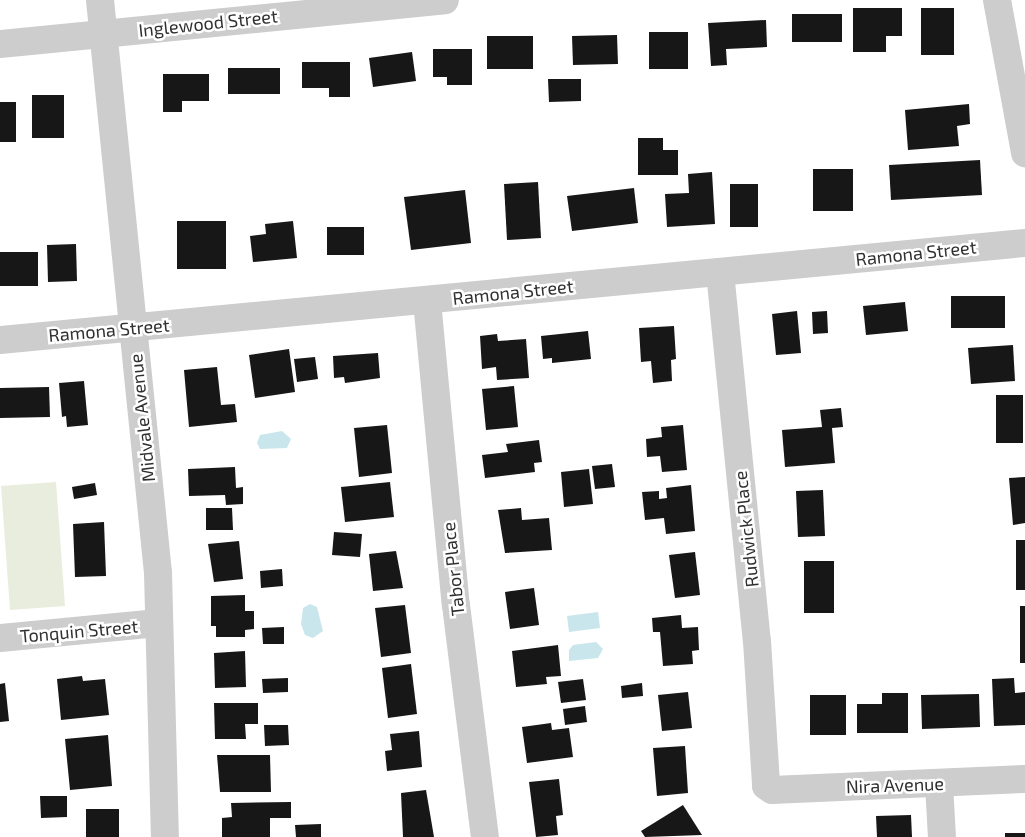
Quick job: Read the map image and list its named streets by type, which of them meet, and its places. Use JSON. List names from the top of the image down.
{
  "streets": {
    "street": [
      "Inglewood Street",
      "Ramona Street",
      "Midvale Avenue",
      "Rudwick Place",
      "Tabor Place",
      "Tonquin Street",
      "Nira Avenue"
    ]
  },
  "crossings": [
    ["Inglewood Street", "Midvale Avenue"],
    ["Ramona Street", "Midvale Avenue"],
    ["Ramona Street", "Rudwick Place"],
    ["Ramona Street", "Tabor Place"],
    ["Midvale Avenue", "Tonquin Street"],
    ["Rudwick Place", "Nira Avenue"]
  ]
}
